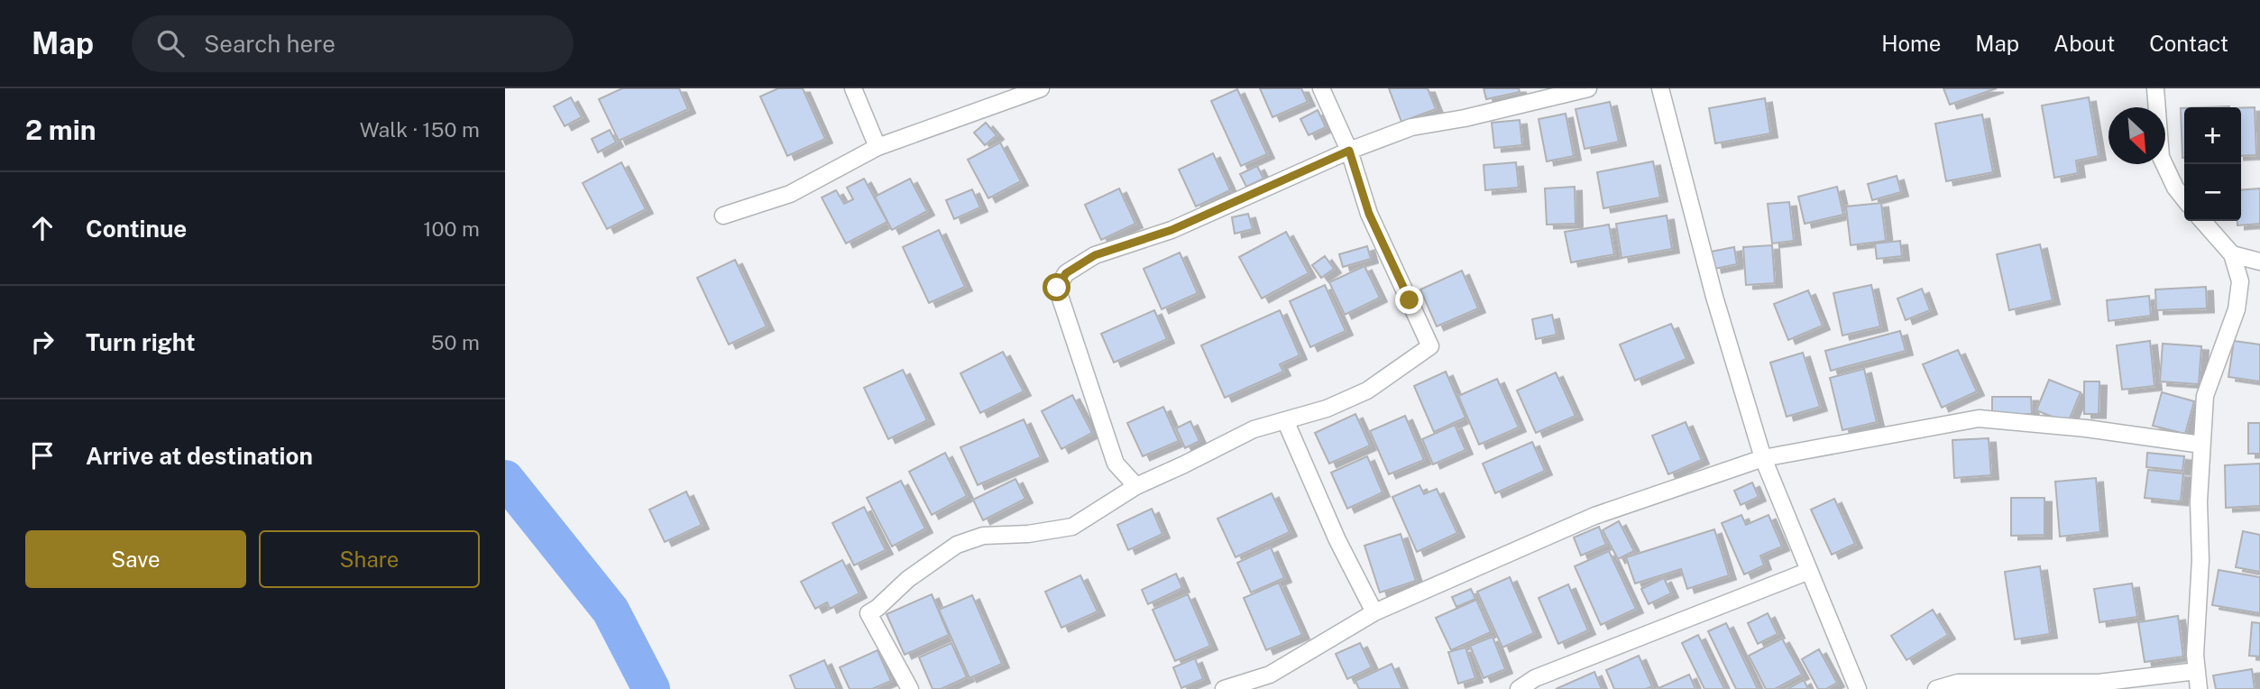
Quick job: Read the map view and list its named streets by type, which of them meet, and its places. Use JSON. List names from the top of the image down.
{
  "north": "bottom right",
  "page": {
    "header": "Map",
    "search": "Search here",
    "nav": [
      "Home",
      "Map",
      "About",
      "Contact"
    ],
    "heading": ["2 min", "Walk · 150 m"],
    "map_buttons": ["+", "−"],
    "list": [
      ["Continue", "100 m"],
      ["Turn right", "50 m"],
      "Arrive at destination"
    ],
    "buttons": ["Save", "Share"]
  }
}
